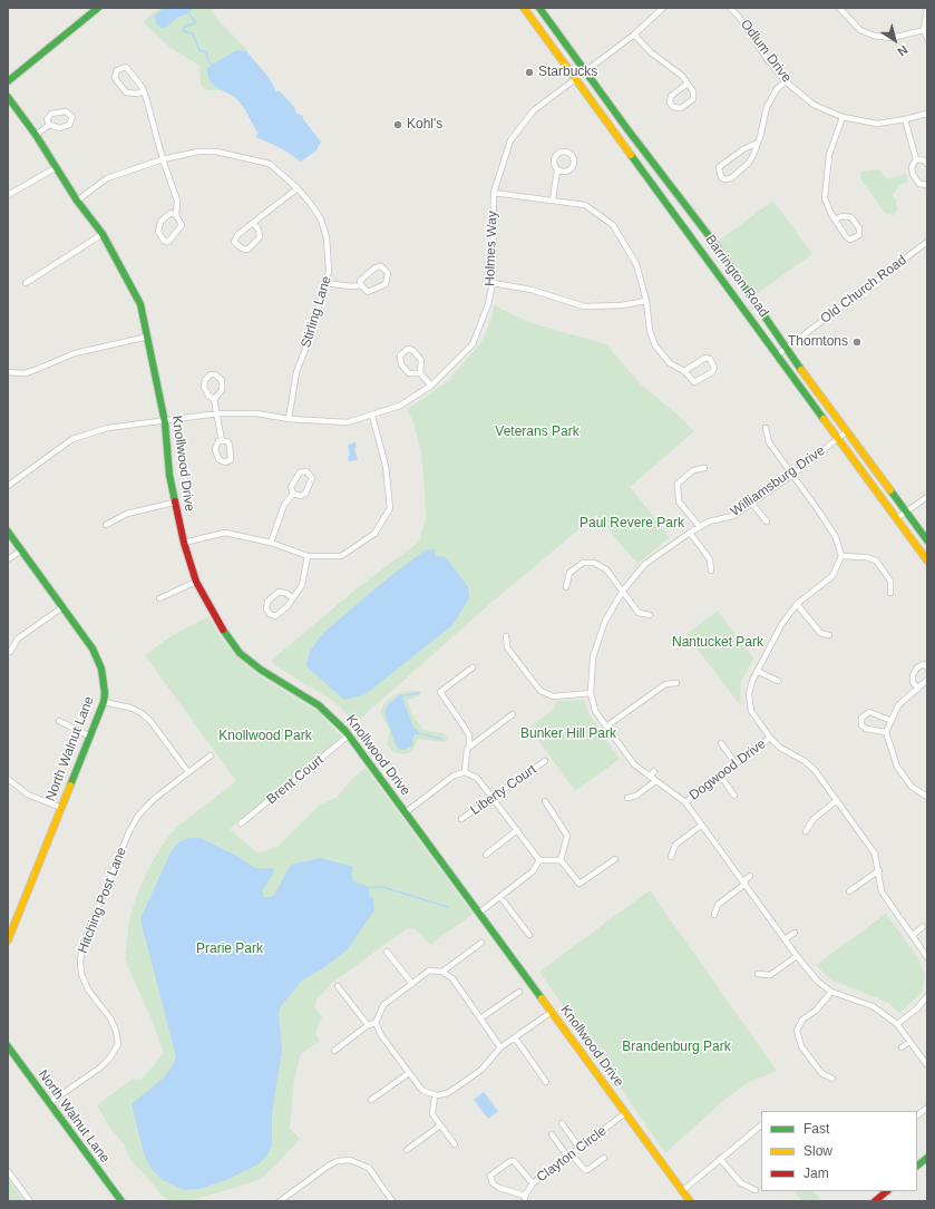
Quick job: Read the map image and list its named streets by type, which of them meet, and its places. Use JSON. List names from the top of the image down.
{
  "streets": {
    "street": [
      "Odlum Drive",
      "Holmes Way",
      "Barrington Road",
      "Old Church Road",
      "Stirling Lane",
      "Knollwood Drive",
      "Williamsburg Drive",
      "North Walnut Lane",
      "Dogwood Drive",
      "Brent Court",
      "Liberty Court",
      "Hitching Post Lane",
      "Clayton Circle"
    ]
  },
  "crossings": [
    ["Holmes Way", "Barrington Road"],
    ["Holmes Way", "Stirling Lane"],
    ["Holmes Way", "Knollwood Drive"],
    ["Barrington Road", "Old Church Road"],
    ["Barrington Road", "Williamsburg Drive"],
    ["Stirling Lane", "Knollwood Drive"],
    ["Knollwood Drive", "Brent Court"],
    ["Knollwood Drive", "Clayton Circle"],
    ["Williamsburg Drive", "Dogwood Drive"],
    ["North Walnut Lane", "Hitching Post Lane"]
  ],
  "parks": [
    "Veterans Park",
    "Paul Revere Park",
    "Nantucket Park",
    "Bunker Hill Park",
    "Knollwood Park",
    "Prarie Park",
    "Brandenburg Park"
  ],
  "places": ["Starbucks", "Kohl's", "Thorntons"],
  "legend": ["Fast", "Slow", "Jam"],
  "north": "bottom right"
}
